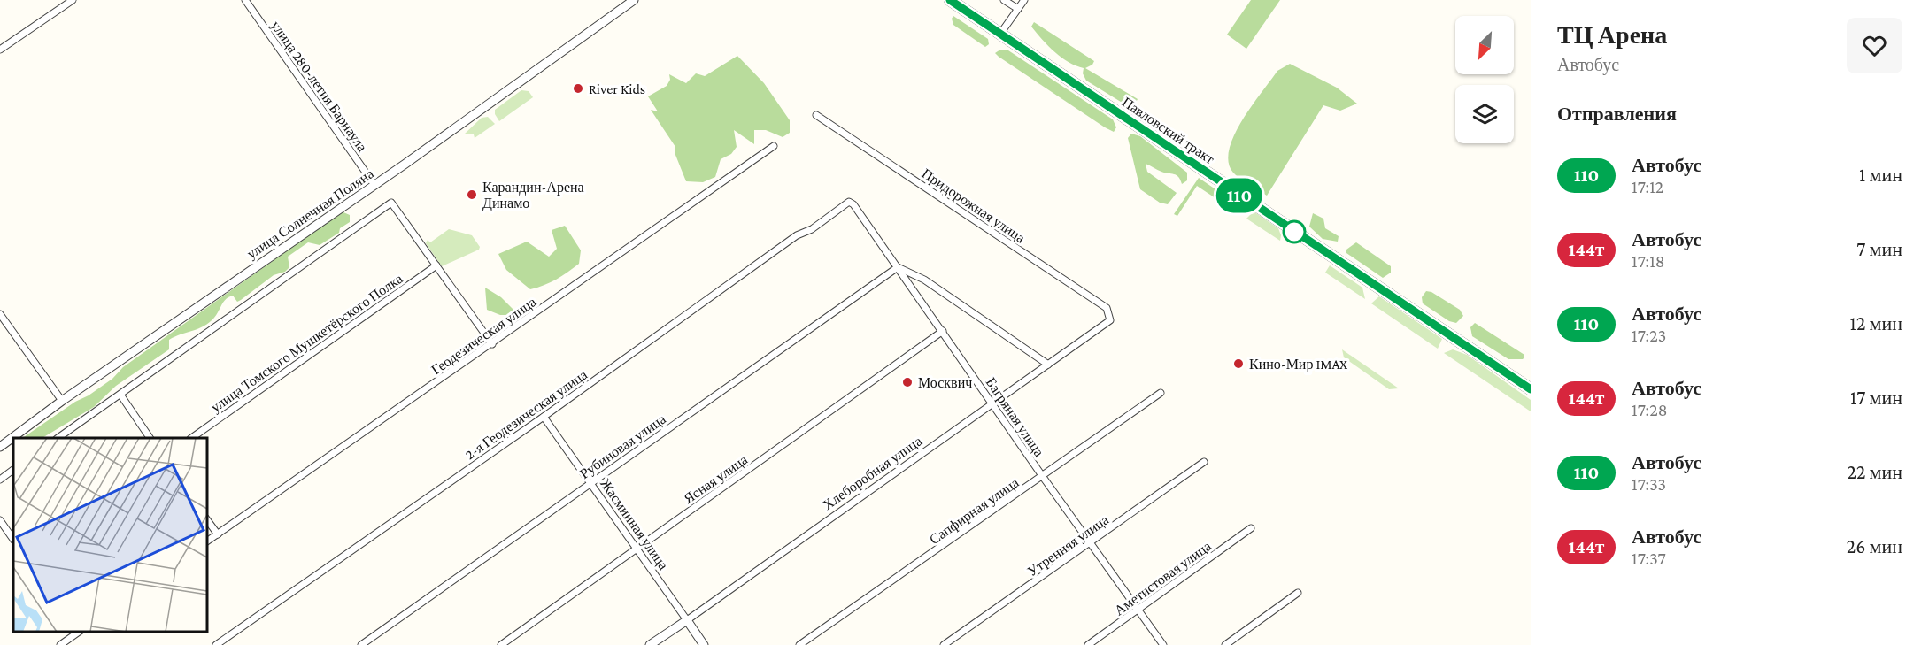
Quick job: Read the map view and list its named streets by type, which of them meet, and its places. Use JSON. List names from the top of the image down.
{
  "streets": {
    "main road": ["Павловский тракт"],
    "street": [
      "улица 280-летия Барнаула",
      "Придорожная улица",
      "улица Солнечная Поляна",
      "Геодезическая улица",
      "улица Томского Мушкетёрского Полка",
      "2-я Геодезическая улица",
      "Багряная улица",
      "Рубиновая улица",
      "Хлеборобная улица",
      "Ясная улица",
      "Сапфирная улица",
      "Жасминная улица",
      "Утренняя улица",
      "Аметистовая улица"
    ]
  },
  "crossings": [
    ["улица 280-летия Барнаула", "улица Солнечная Поляна"],
    ["Придорожная улица", "Хлеборобная улица"],
    ["2-я Геодезическая улица", "Багряная улица"],
    ["2-я Геодезическая улица", "Жасминная улица"],
    ["Багряная улица", "Рубиновая улица"],
    ["Багряная улица", "Хлеборобная улица"],
    ["Багряная улица", "Ясная улица"],
    ["Багряная улица", "Сапфирная улица"],
    ["Багряная улица", "Утренняя улица"],
    ["Багряная улица", "Аметистовая улица"],
    ["Рубиновая улица", "Жасминная улица"],
    ["Хлеборобная улица", "Жасминная улица"],
    ["Ясная улица", "Жасминная улица"]
  ],
  "places": [
    "River Kids",
    "Карандин-Арена Динамо",
    "Кино-Мир IMAX",
    "Москвич"
  ],
  "lines": ["bus line 110"],
  "north": "bottom left",
  "page": {
    "on_map": "110",
    "heading": [
      ["ТЦ Арена", "Автобус"],
      "Отправления"
    ],
    "list": [
      {
        "mark": "110",
        "name": "Автобус",
        "note": "17:12",
        "value": "1 мин"
      },
      {
        "mark": "144т",
        "name": "Автобус",
        "note": "17:18",
        "value": "7 мин"
      },
      {
        "mark": "110",
        "name": "Автобус",
        "note": "17:23",
        "value": "12 мин"
      },
      {
        "mark": "144т",
        "name": "Автобус",
        "note": "17:28",
        "value": "17 мин"
      },
      {
        "mark": "110",
        "name": "Автобус",
        "note": "17:33",
        "value": "22 мин"
      },
      {
        "mark": "144т",
        "name": "Автобус",
        "note": "17:37",
        "value": "26 мин"
      }
    ]
  }
}
